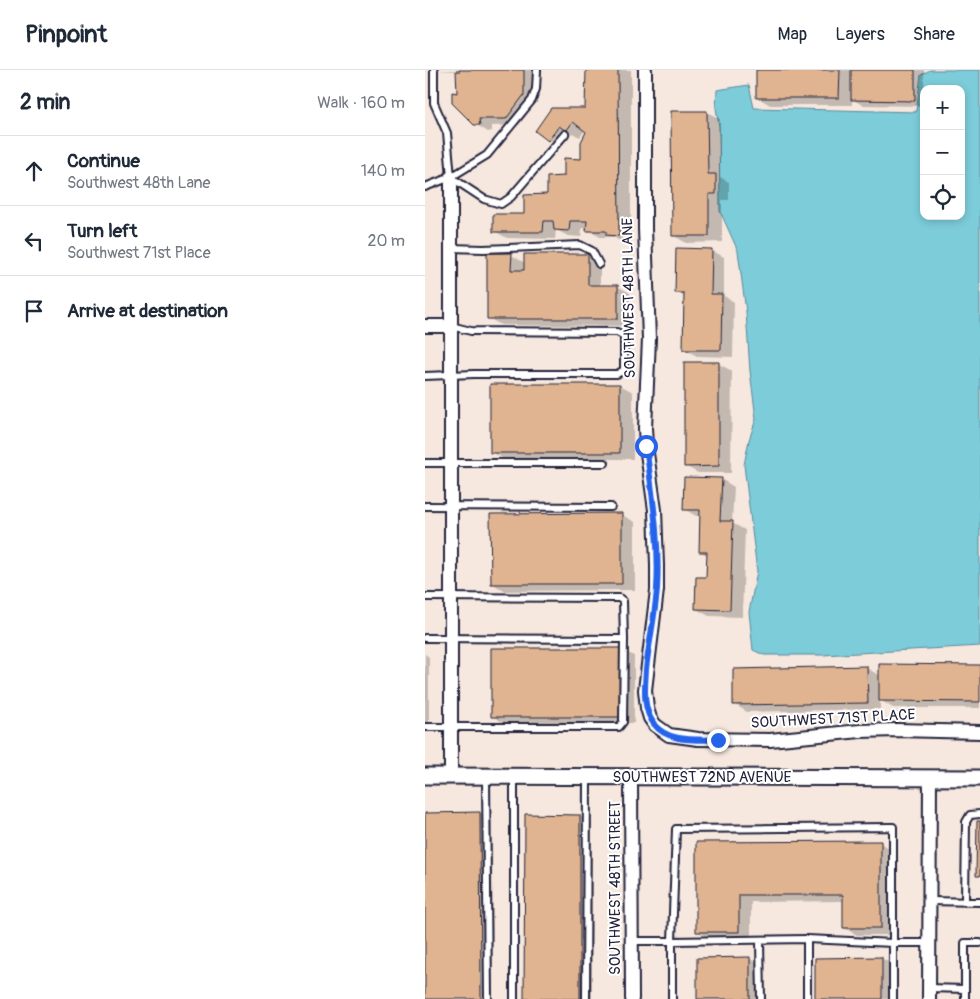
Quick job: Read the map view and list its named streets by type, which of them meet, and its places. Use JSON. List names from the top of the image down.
{
  "streets": {
    "street": [
      "SOUTHWEST 48TH LANE",
      "SOUTHWEST 71ST PLACE",
      "SOUTHWEST 72ND AVENUE",
      "SOUTHWEST 48TH STREET"
    ]
  },
  "crossings": [
    ["SOUTHWEST 48TH LANE", "SOUTHWEST 71ST PLACE"],
    ["SOUTHWEST 72ND AVENUE", "SOUTHWEST 48TH STREET"]
  ],
  "page": {
    "header": "Pinpoint",
    "nav": ["Map", "Layers", "Share"],
    "heading": ["2 min", "Walk · 160 m"],
    "map_buttons": ["+", "−"],
    "list": [
      ["Continue", "Southwest 48th Lane", "140 m"],
      ["Turn left", "Southwest 71st Place", "20 m"],
      "Arrive at destination"
    ]
  }
}
